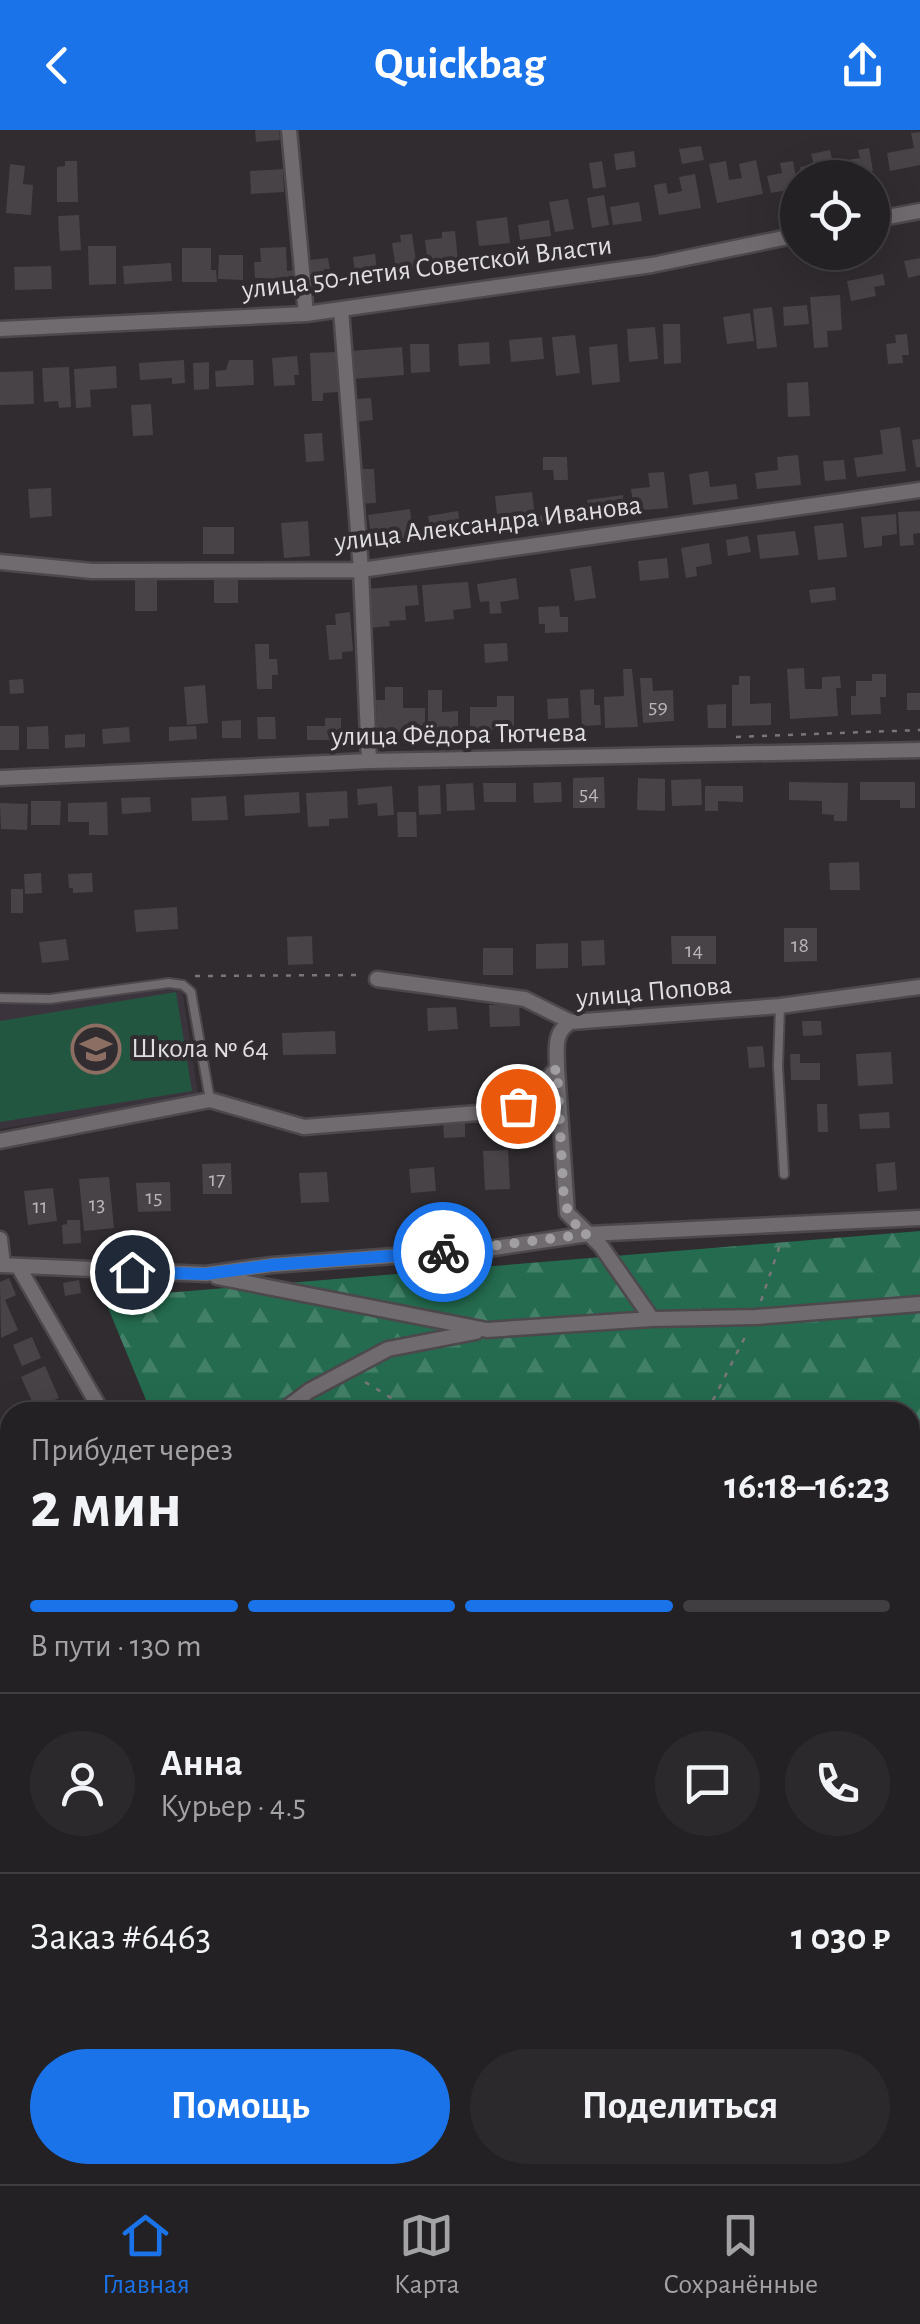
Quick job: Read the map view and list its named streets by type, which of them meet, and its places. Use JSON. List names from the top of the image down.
{
  "streets": {
    "street": [
      "улица 50-летия Советской Власти",
      "улица Александра Иванова",
      "улица Фёдора Тютчева",
      "улица Попова"
    ]
  },
  "places": {
    "school or university": ["Школа № 64"]
  },
  "house_numbers": [
    "59",
    "54",
    "18",
    "14",
    "17",
    "15",
    "13",
    "11"
  ],
  "page": {
    "header": "Quickbag",
    "heading": ["2 мин", "Прибудет через", "16:18–16:23"],
    "panel": [
      "Анна",
      "Курьер · 4.5",
      "Заказ #6463",
      "1 030 ₽"
    ],
    "bar": "В пути · 130 m",
    "buttons": ["Помощь", "Поделиться"],
    "tabs": ["Главная", "Карта", "Сохранённые"]
  }
}
